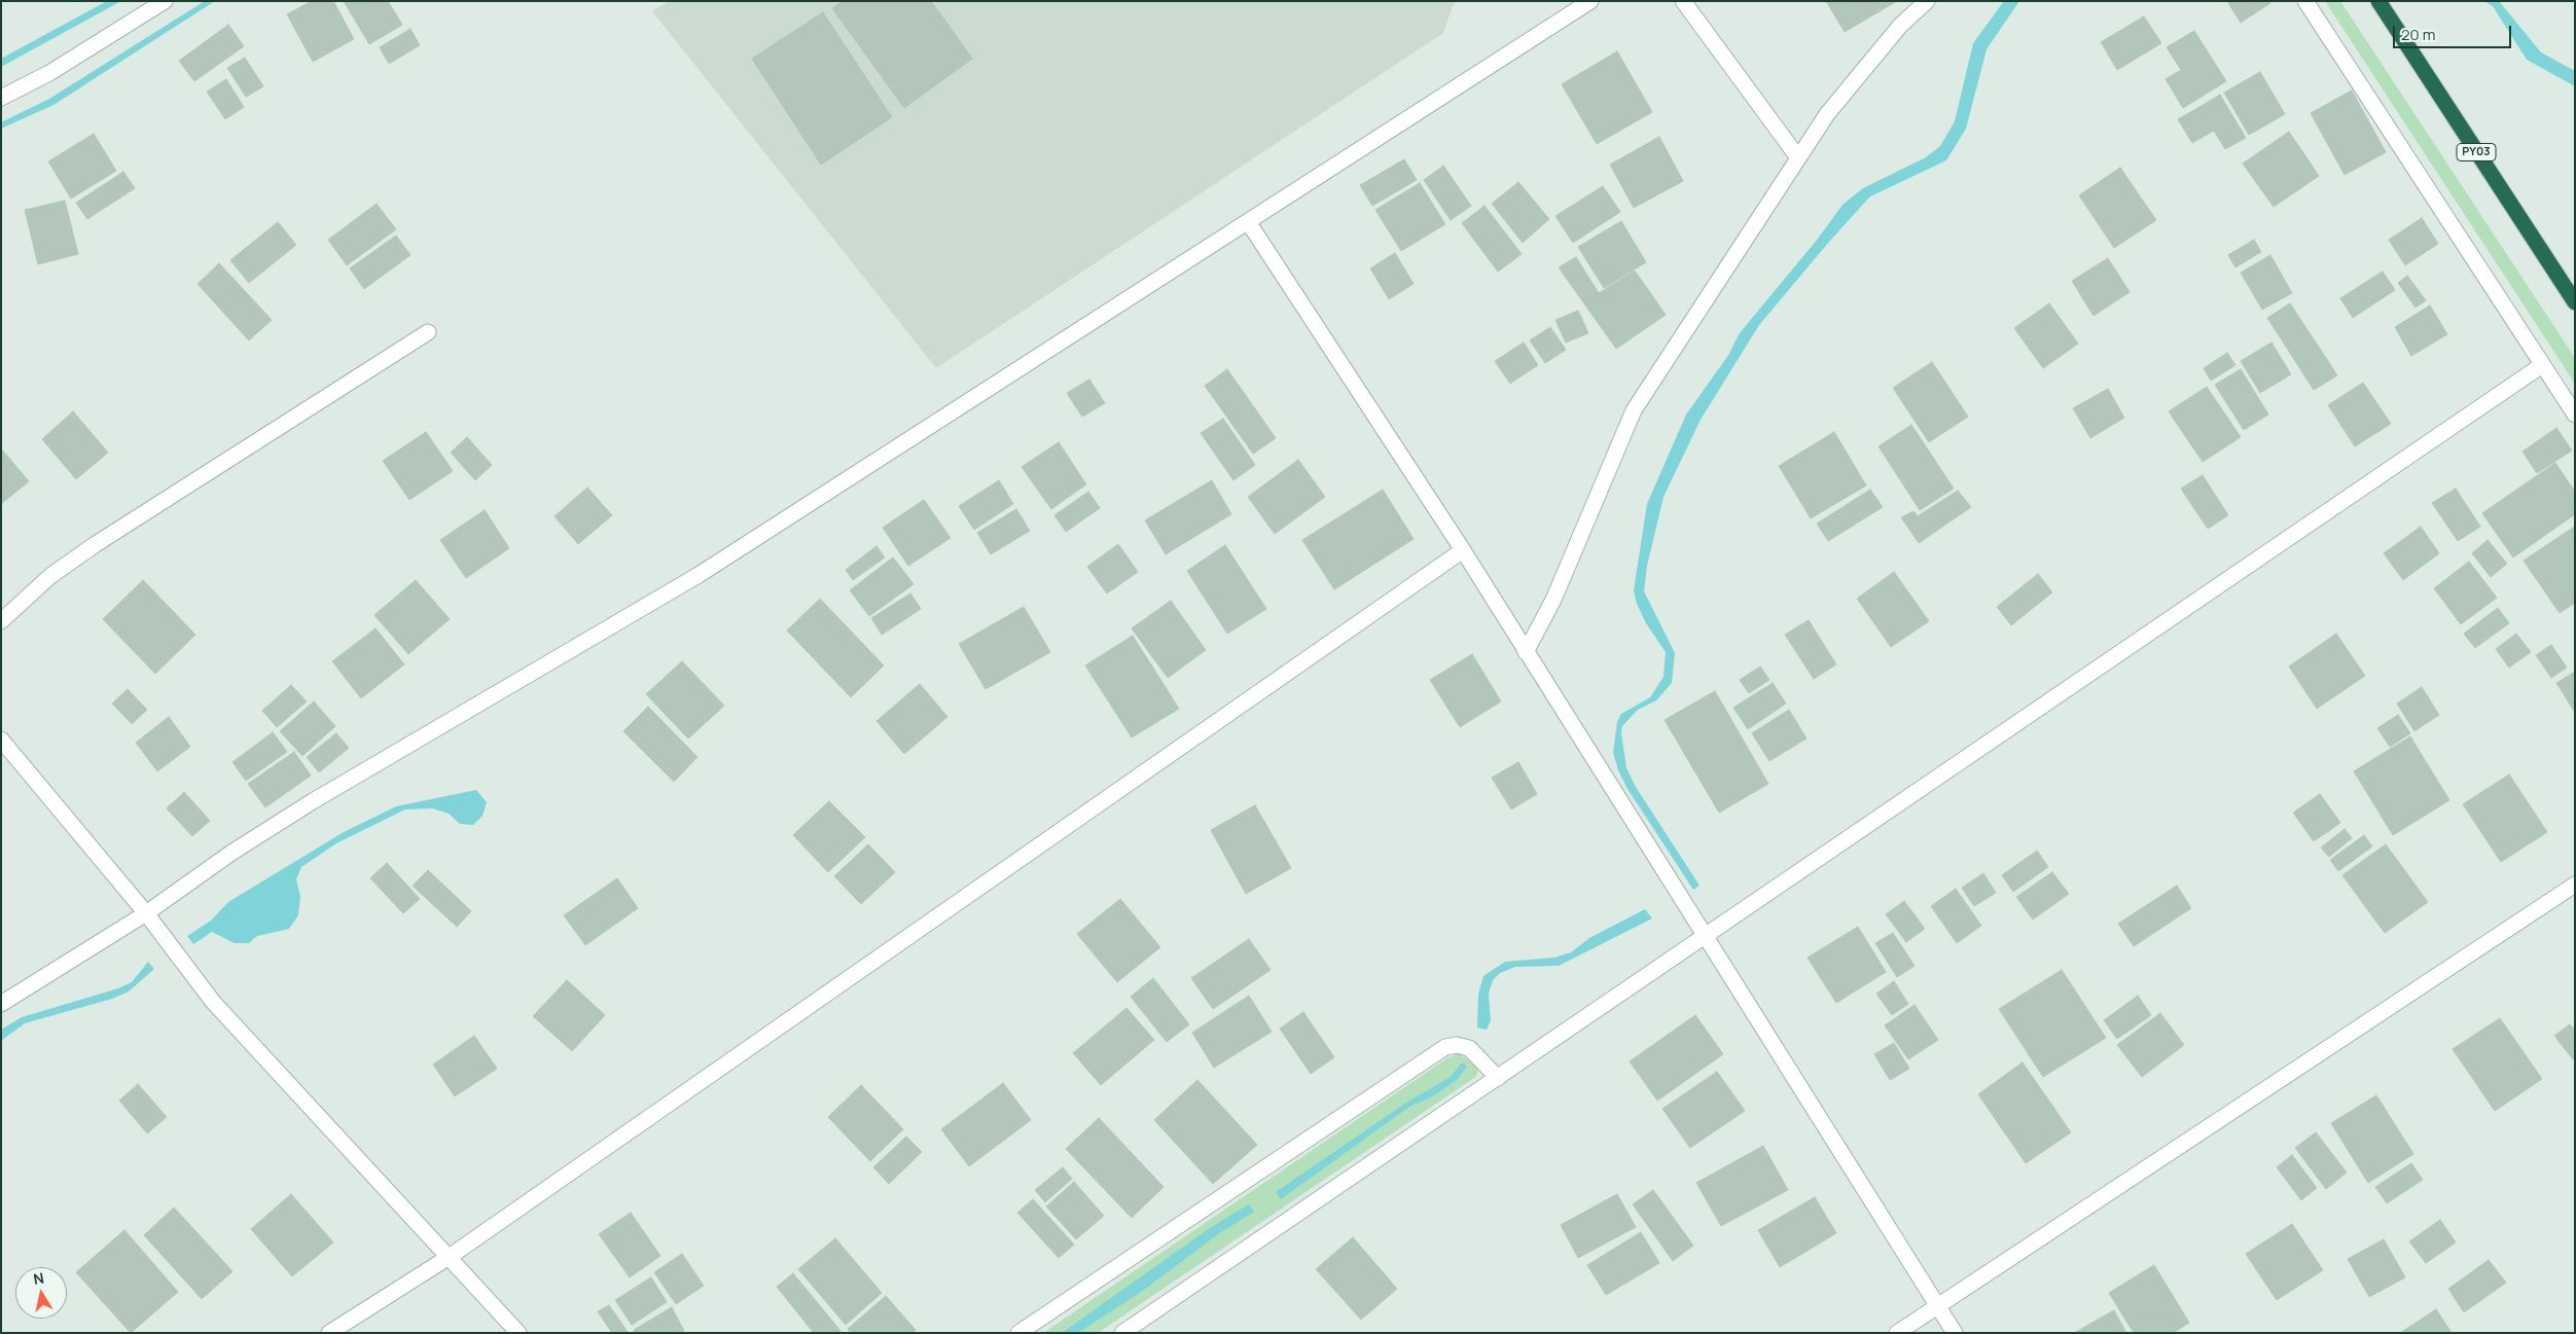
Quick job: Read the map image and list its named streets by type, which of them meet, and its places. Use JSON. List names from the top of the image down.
{
  "streets": {
    "highway": ["PY03"]
  },
  "scale_bar": "20 m",
  "north": "top"
}
